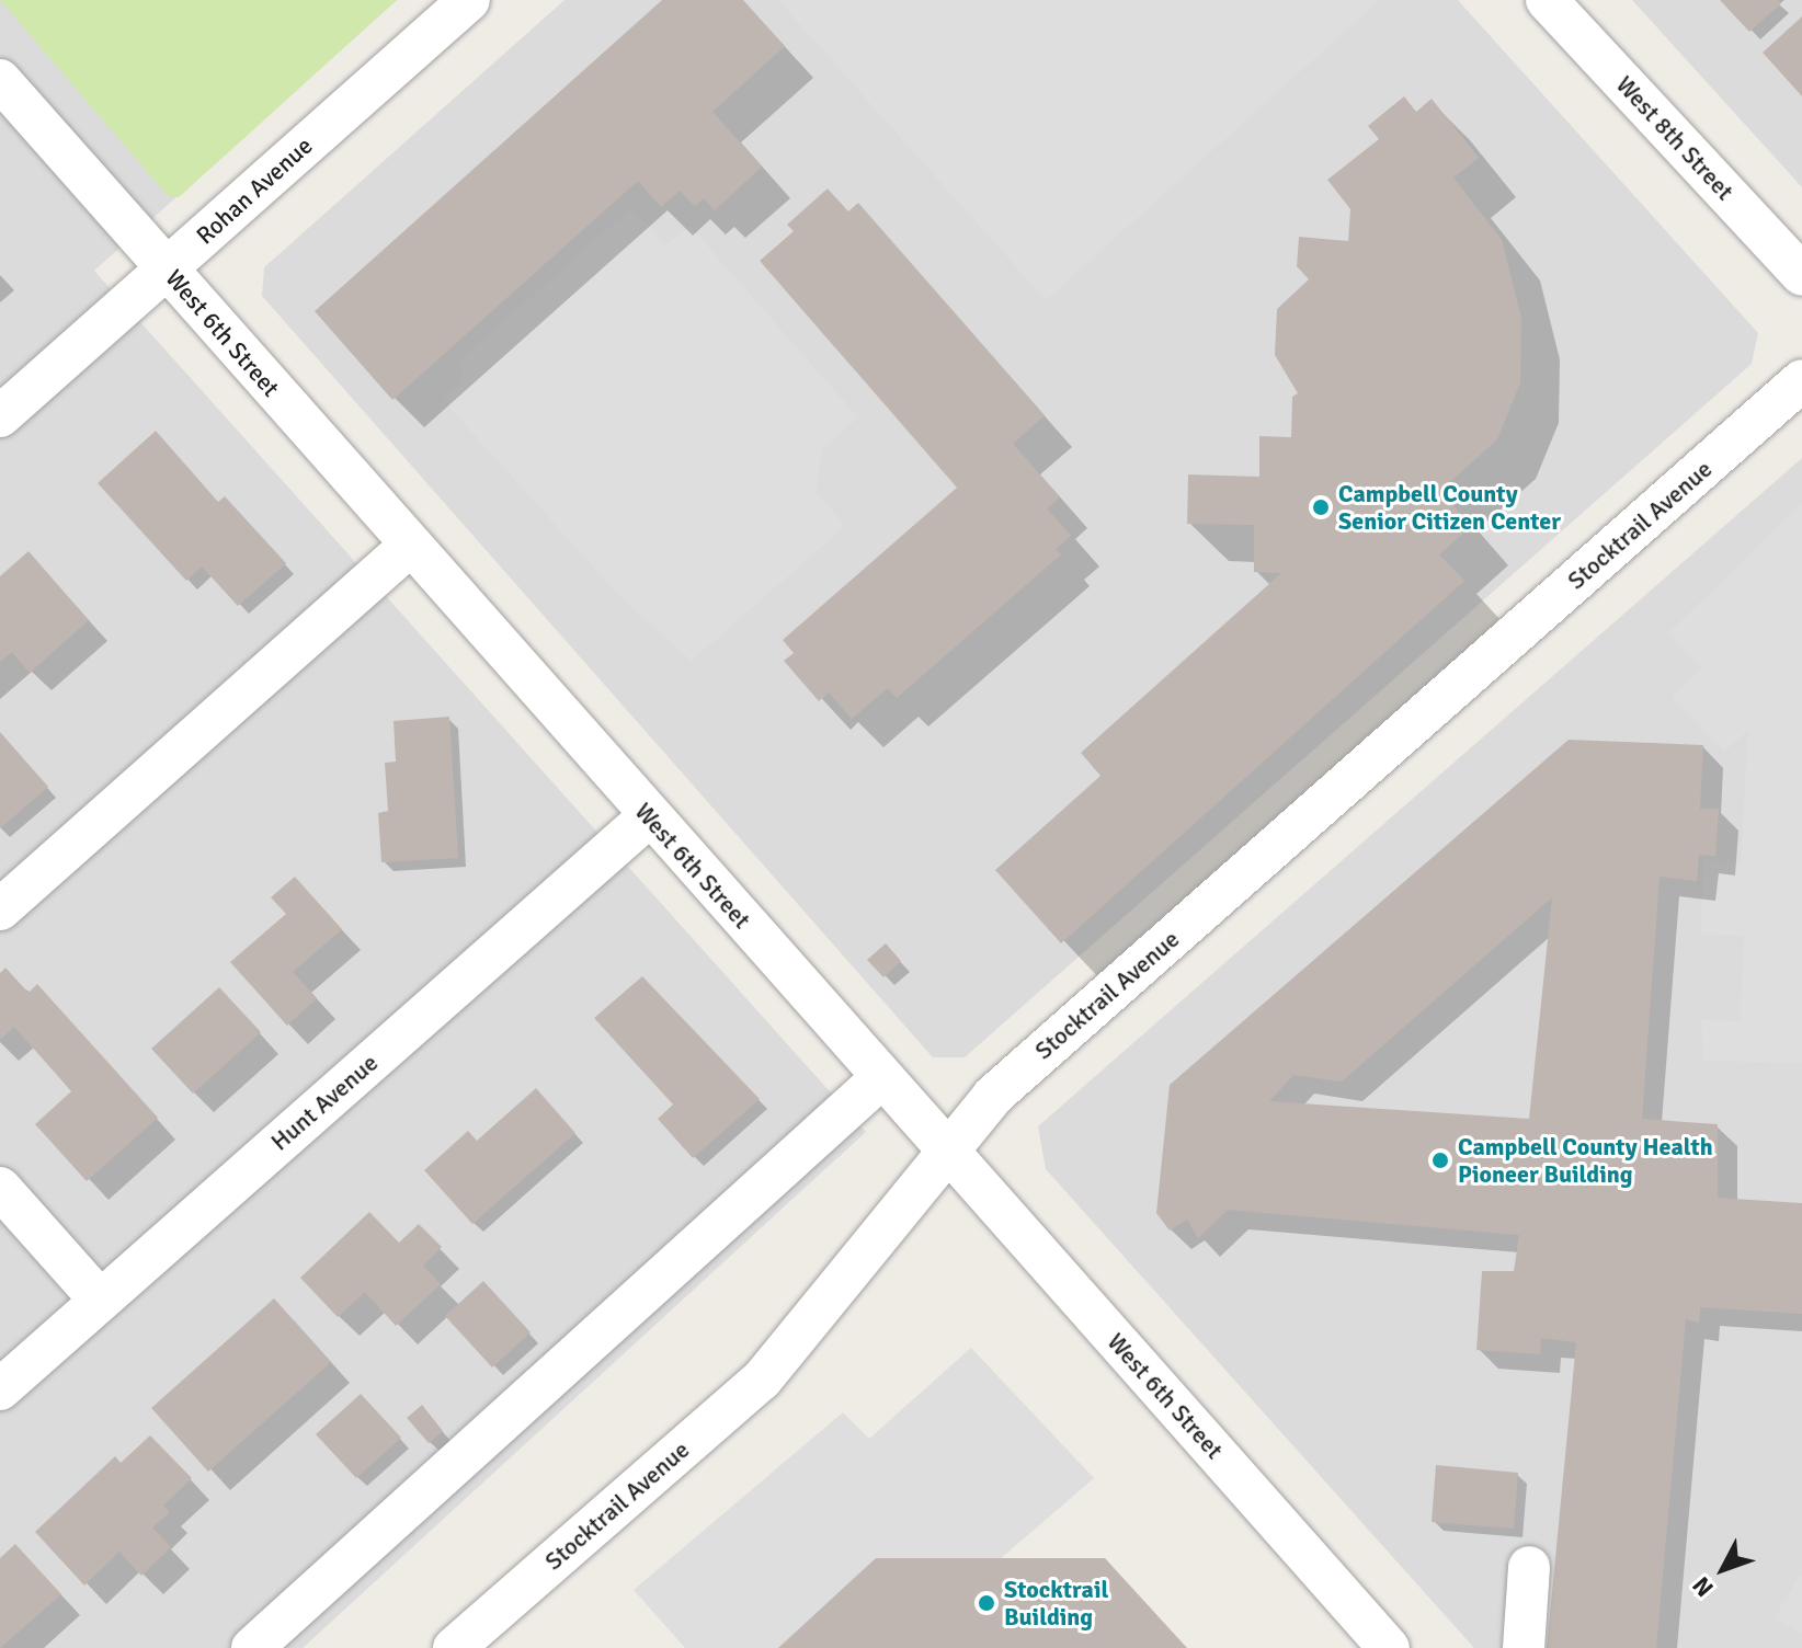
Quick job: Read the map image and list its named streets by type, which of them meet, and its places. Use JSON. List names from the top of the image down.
{
  "streets": {
    "street": [
      "West 8th Street",
      "Rohan Avenue",
      "West 6th Street",
      "Stocktrail Avenue",
      "Hunt Avenue"
    ]
  },
  "crossings": [
    ["Rohan Avenue", "West 6th Street"],
    ["West 6th Street", "Stocktrail Avenue"],
    ["West 6th Street", "Hunt Avenue"]
  ],
  "places": ["Campbell County Senior Citizen Center", "Campbell County Health Pioneer Building", "Stocktrail Building"],
  "north": "bottom left"
}
